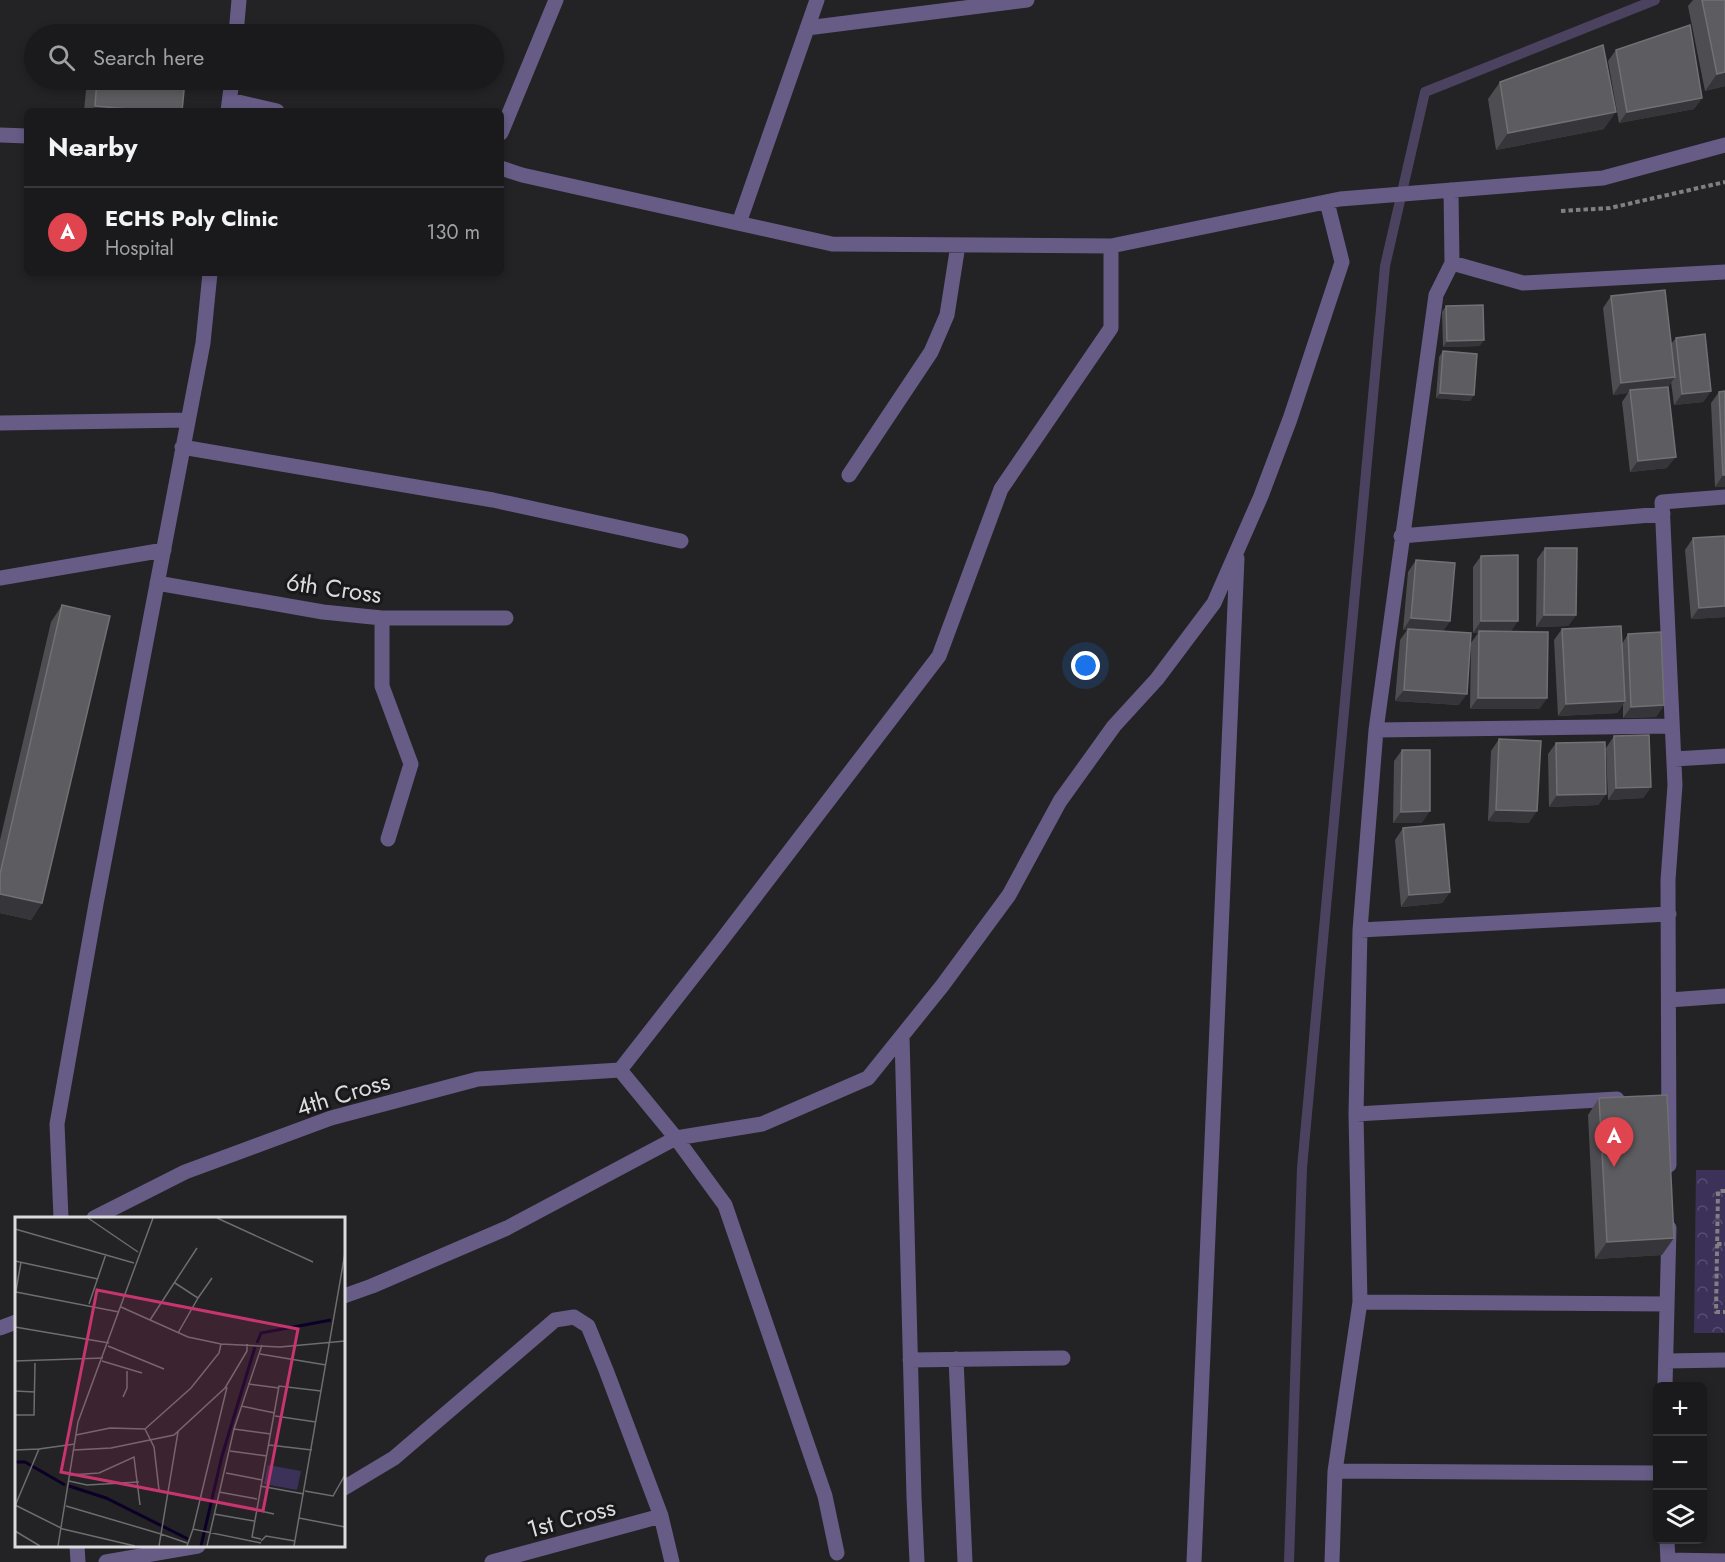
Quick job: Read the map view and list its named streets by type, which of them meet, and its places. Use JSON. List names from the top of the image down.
{
  "streets": {
    "street": ["6th Cross", "4th Cross", "1st Cross"]
  },
  "page": {
    "search": "Search here",
    "heading": "Nearby",
    "list": [
      {
        "mark": "A",
        "name": "ECHS Poly Clinic",
        "note": "Hospital",
        "value": "130 m"
      }
    ],
    "pins": "A",
    "map_buttons": ["+", "−"]
  }
}
